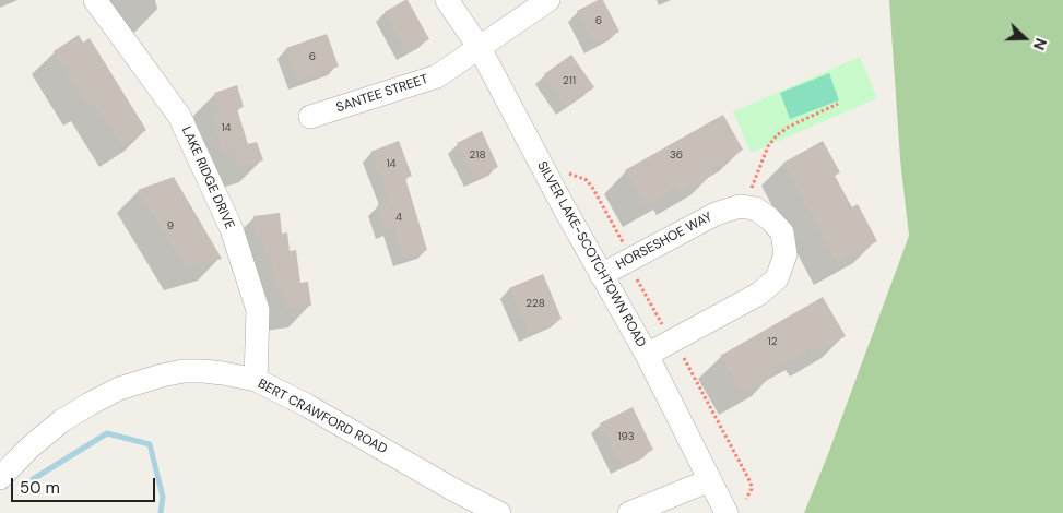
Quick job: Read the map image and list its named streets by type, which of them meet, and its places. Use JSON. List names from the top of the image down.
{
  "streets": {
    "street": [
      "SANTEE STREET",
      "LAKE RIDGE DRIVE",
      "HORSESHOE WAY",
      "SILVER LAKE-SCOTCHTOWN ROAD",
      "BERT CRAWFORD ROAD"
    ]
  },
  "crossings": [
    ["SANTEE STREET", "SILVER LAKE-SCOTCHTOWN ROAD"],
    ["LAKE RIDGE DRIVE", "BERT CRAWFORD ROAD"],
    ["HORSESHOE WAY", "SILVER LAKE-SCOTCHTOWN ROAD"]
  ],
  "house_numbers": [
    "6",
    "6",
    "211",
    "14",
    "218",
    "36",
    "14",
    "4",
    "9",
    "228",
    "12",
    "193"
  ],
  "scale_bar": "50 m",
  "north": "right"
}
